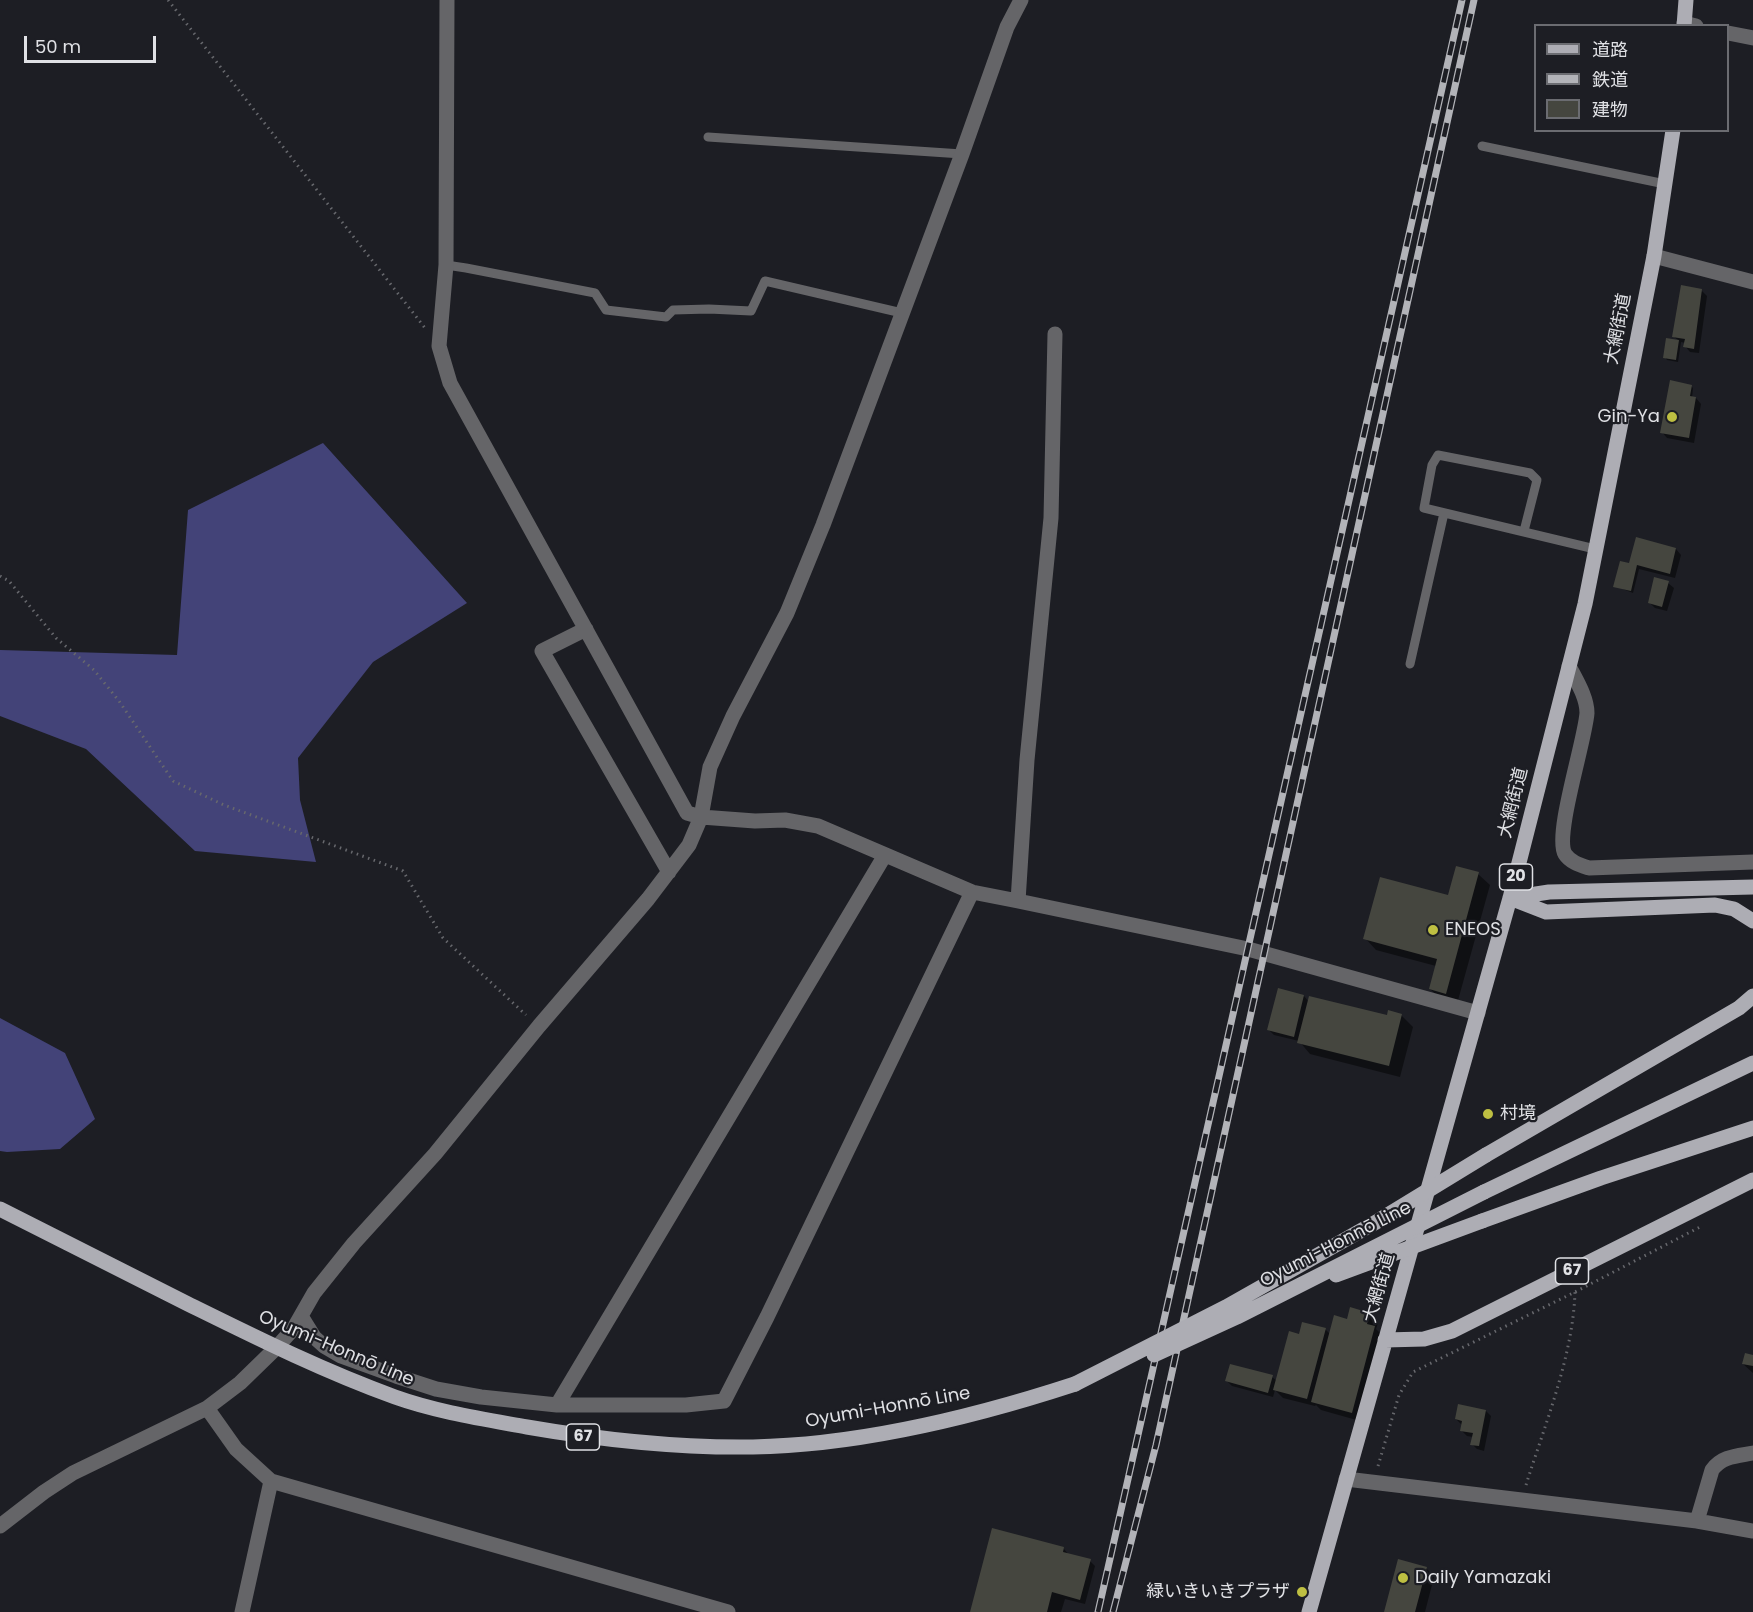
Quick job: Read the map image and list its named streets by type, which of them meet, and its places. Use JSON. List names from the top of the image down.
{
  "streets": {
    "main road": [
      "大網街道",
      "20",
      "Oyumi-Honnō Line",
      "67"
    ]
  },
  "crossings": [
    ["大網街道", "67"]
  ],
  "places": [
    "Gin-Ya",
    "ENEOS",
    "村境",
    "Daily Yamazaki",
    "緑いきいきプラザ"
  ],
  "legend": ["道路", "鉄道", "建物"],
  "scale_bar": "50 m"
}
